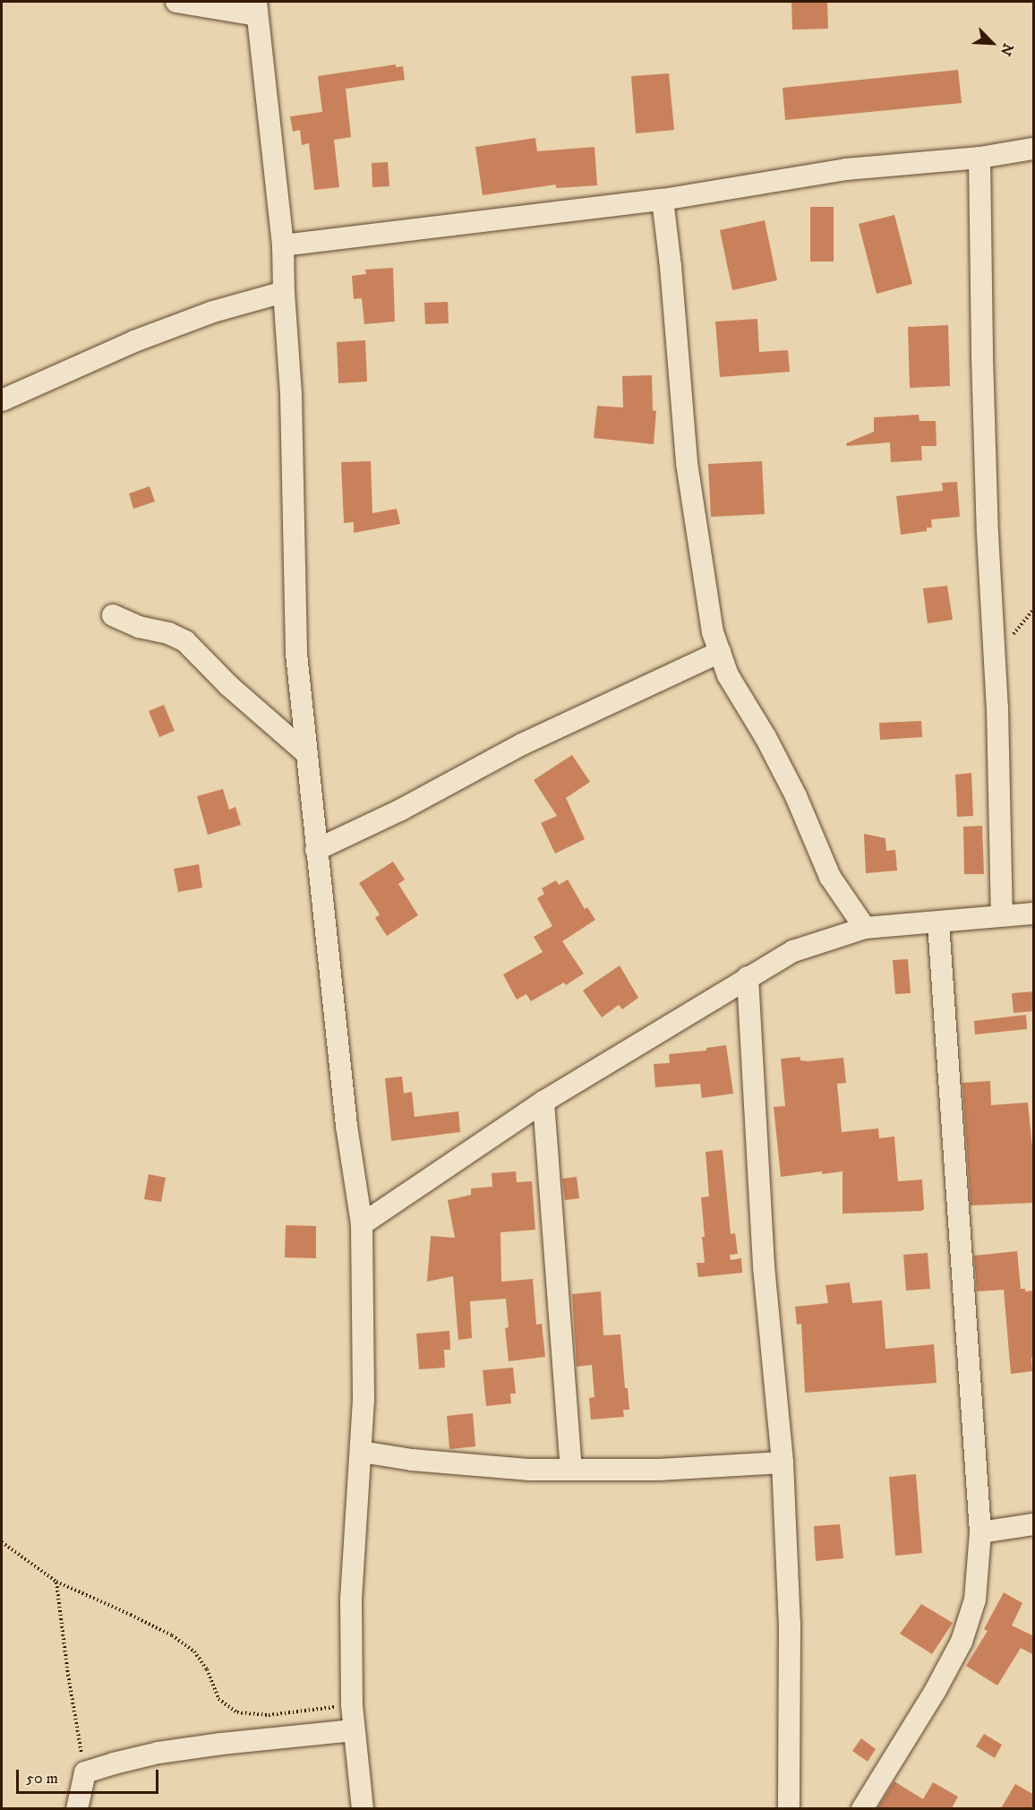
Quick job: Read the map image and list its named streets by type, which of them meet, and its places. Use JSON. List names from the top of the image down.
{
  "scale_bar": "50 m",
  "north": "bottom right"
}
